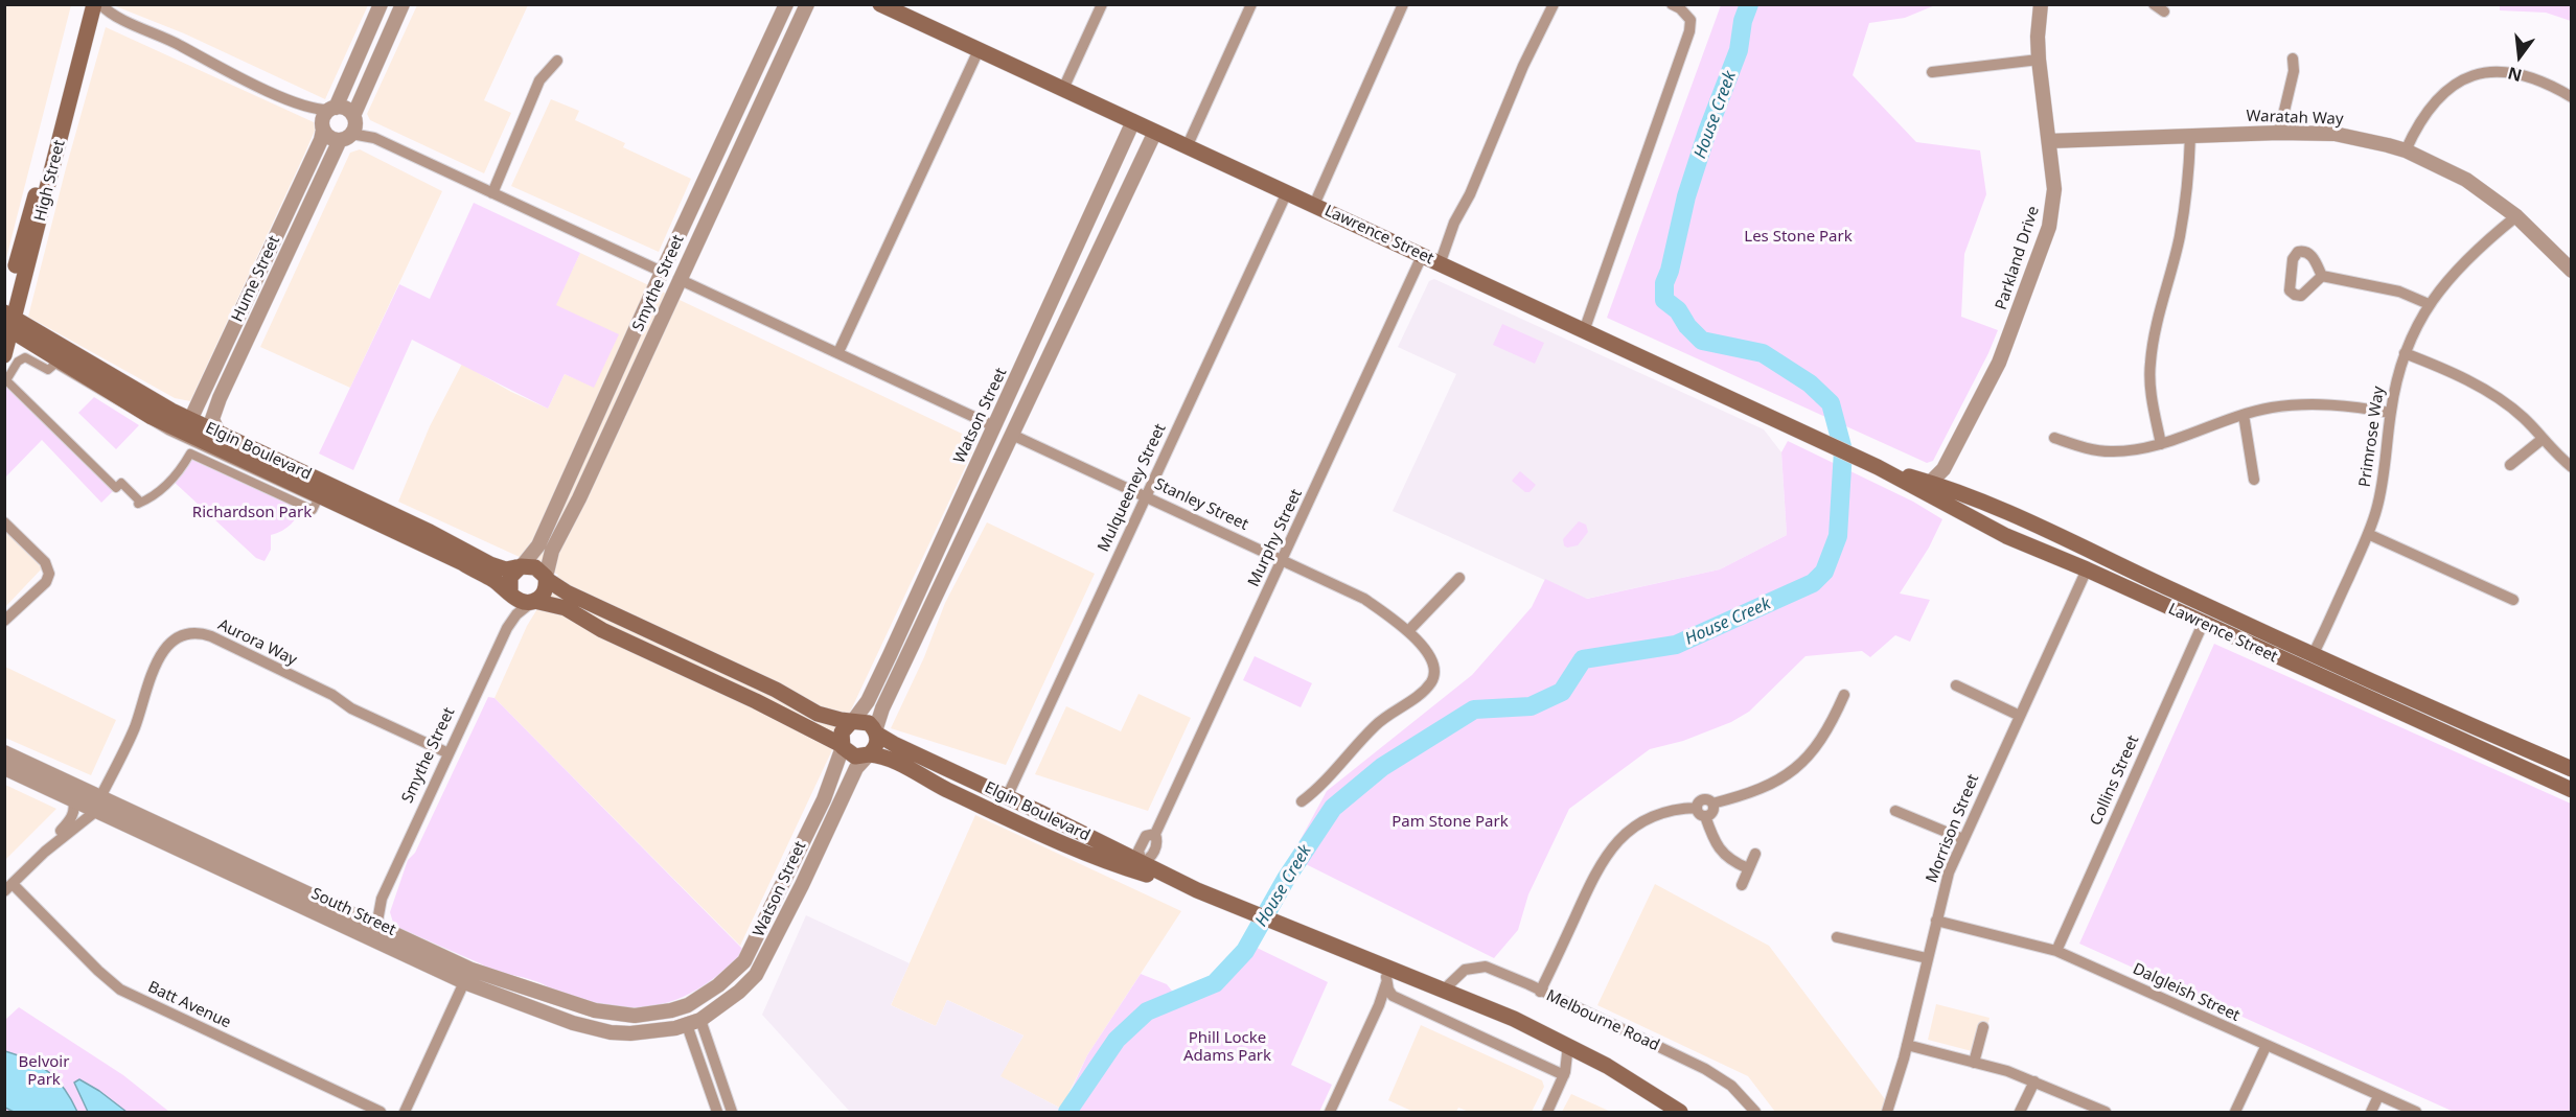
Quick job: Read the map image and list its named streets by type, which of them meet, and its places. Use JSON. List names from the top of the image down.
{
  "streets": {
    "main road": ["High Street", "Lawrence Street", "Elgin Boulevard"],
    "street": [
      "Waratah Way",
      "Parkland Drive",
      "Hume Street",
      "Smythe Street",
      "Watson Street",
      "Primrose Way",
      "Mulqueeney Street",
      "Stanley Street",
      "Murphy Street",
      "Aurora Way",
      "Collins Street",
      "Morrison Street",
      "South Street",
      "Dalgleish Street",
      "Batt Avenue",
      "Melbourne Road"
    ]
  },
  "crossings": [
    ["Waratah Way", "Parkland Drive"],
    ["Waratah Way", "Primrose Way"],
    ["High Street", "Elgin Boulevard"],
    ["Lawrence Street", "Parkland Drive"],
    ["Lawrence Street", "Watson Street"],
    ["Lawrence Street", "Primrose Way"],
    ["Lawrence Street", "Mulqueeney Street"],
    ["Lawrence Street", "Murphy Street"],
    ["Lawrence Street", "Collins Street"],
    ["Lawrence Street", "Morrison Street"],
    ["Hume Street", "Elgin Boulevard"],
    ["Smythe Street", "Elgin Boulevard"],
    ["Smythe Street", "Aurora Way"],
    ["Smythe Street", "South Street"],
    ["Watson Street", "Elgin Boulevard"],
    ["Watson Street", "South Street"],
    ["Elgin Boulevard", "Mulqueeney Street"],
    ["Elgin Boulevard", "Murphy Street"],
    ["Mulqueeney Street", "Stanley Street"],
    ["Stanley Street", "Murphy Street"],
    ["Aurora Way", "South Street"],
    ["Collins Street", "Dalgleish Street"],
    ["Morrison Street", "Dalgleish Street"]
  ],
  "water": ["House Creek"],
  "parks": [
    "Les Stone Park",
    "Richardson Park",
    "Pam Stone Park",
    "Phill Locke Adams Park",
    "Belvoir Park"
  ],
  "north": "bottom"
}
